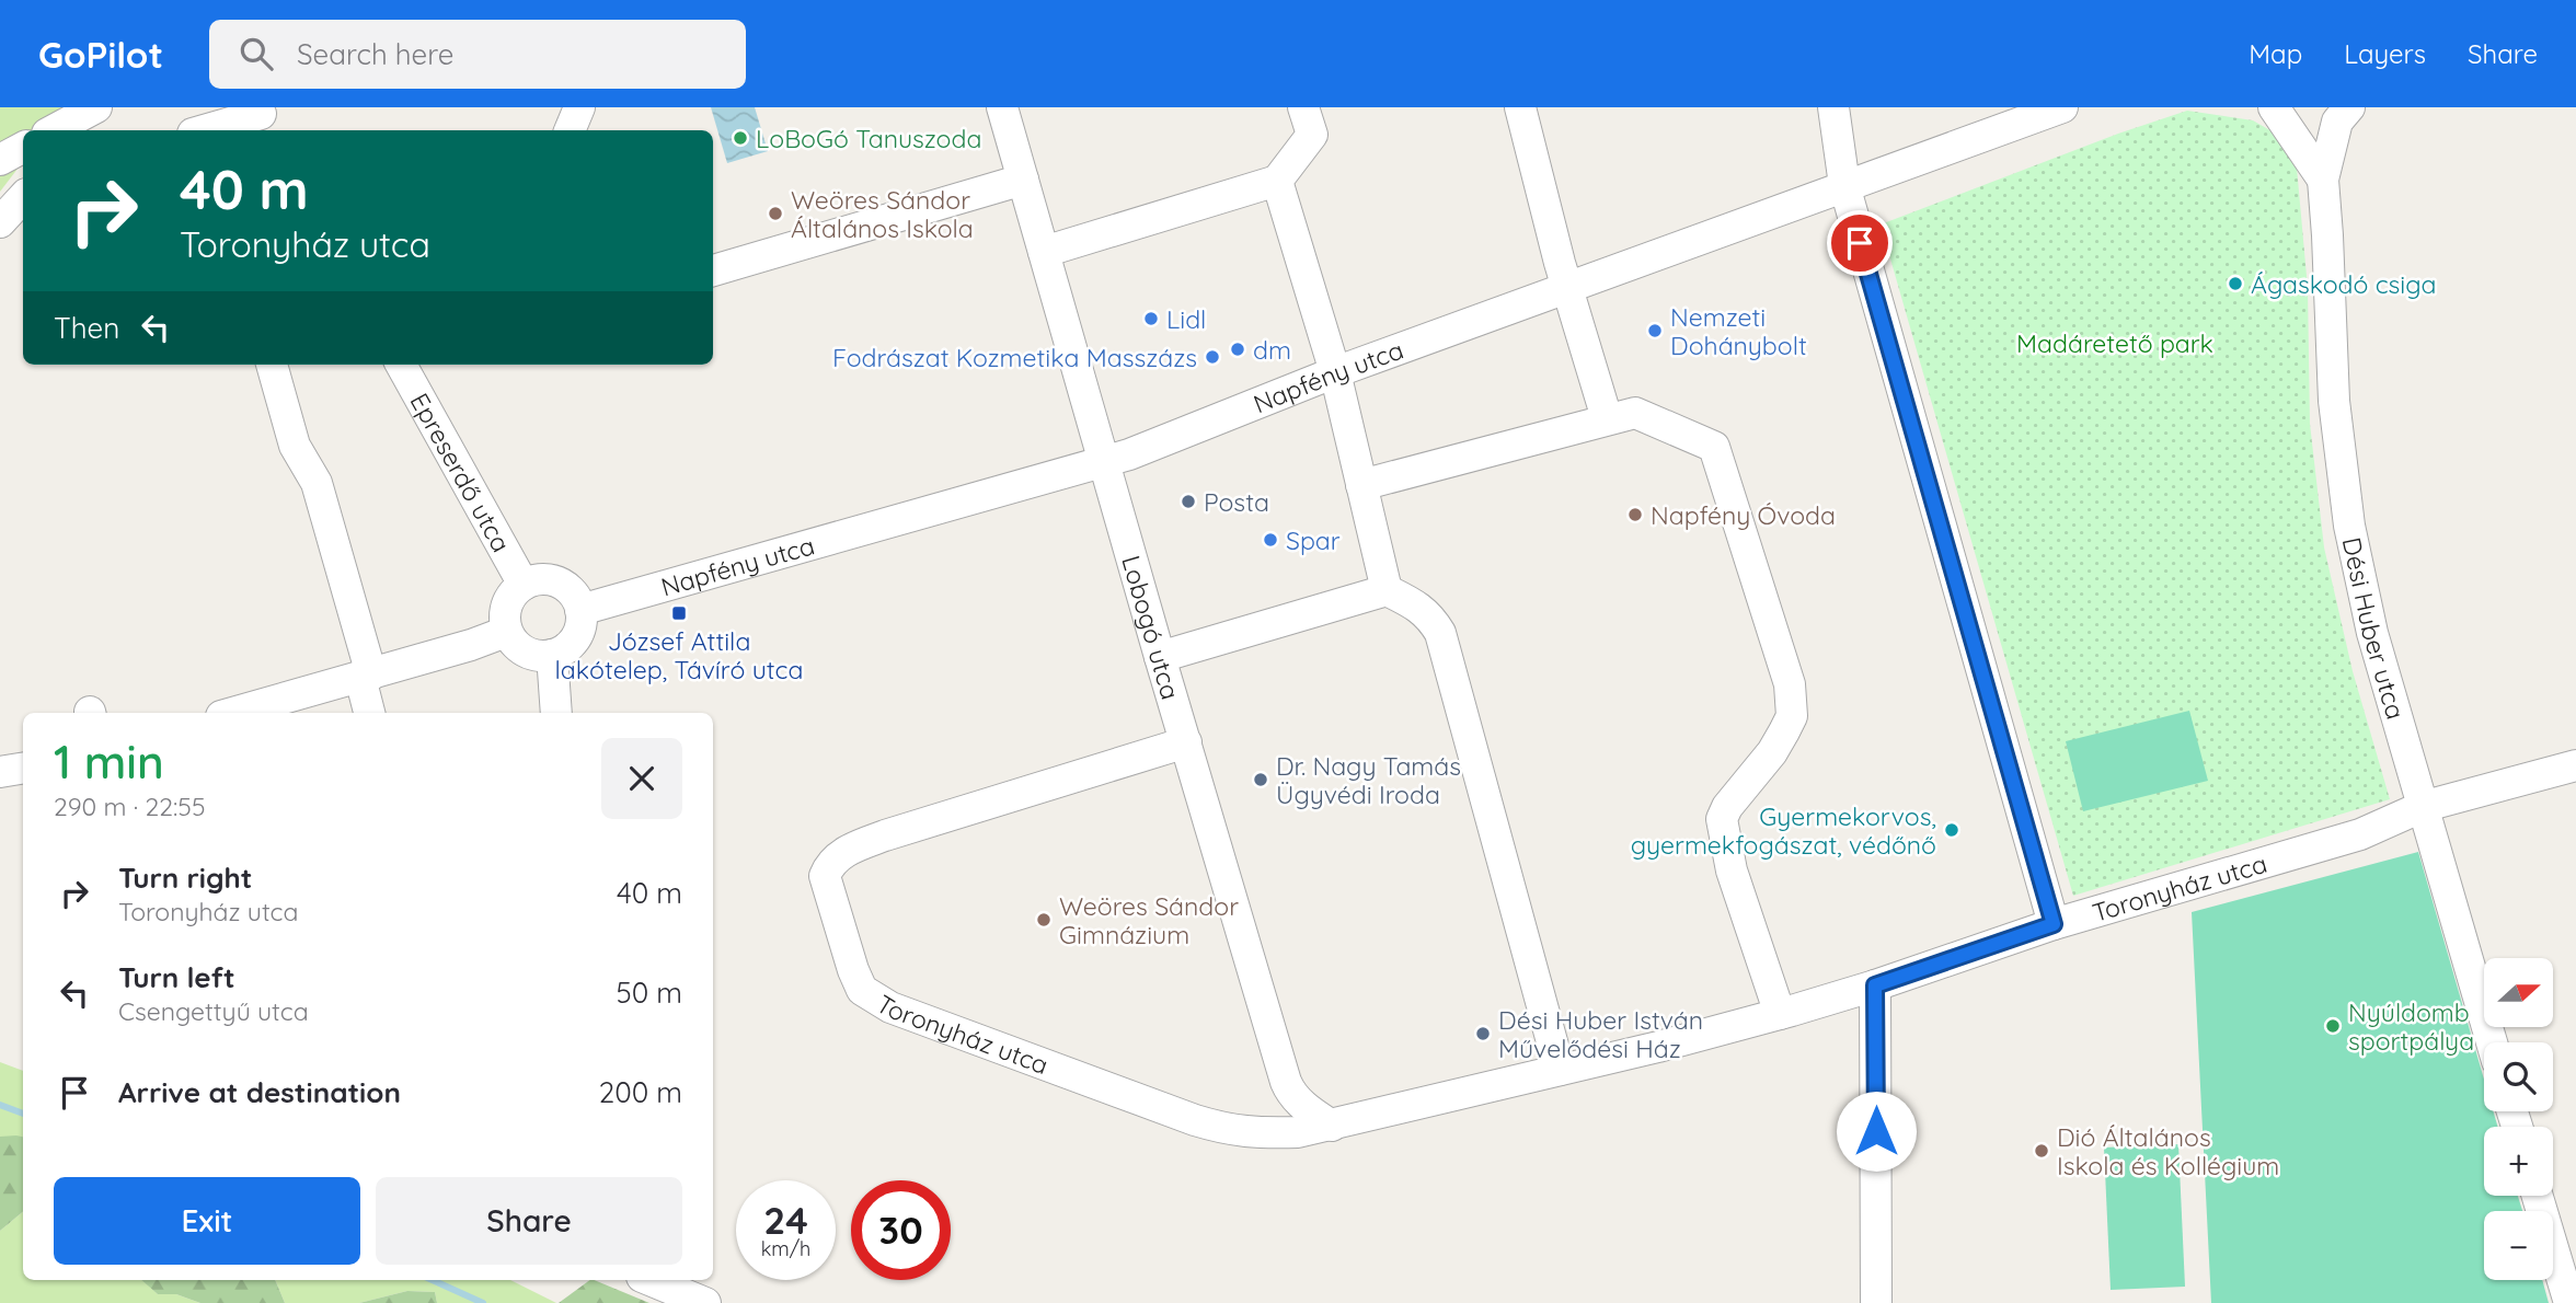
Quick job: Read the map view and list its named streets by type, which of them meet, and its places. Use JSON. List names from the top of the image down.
{
  "streets": {
    "street": [
      "Napfény utca",
      "Epreserdő utca",
      "Lobogó utca",
      "Dési Huber utca",
      "Toronyház utca"
    ]
  },
  "crossings": [
    ["Napfény utca", "Epreserdő utca"],
    ["Napfény utca", "Lobogó utca"],
    ["Lobogó utca", "Toronyház utca"],
    ["Dési Huber utca", "Toronyház utca"]
  ],
  "parks": ["Madáretető park"],
  "places": {
    "other": [
      "LoBoGó Tanuszoda",
      "Weöres Sándor Általános Iskola",
      "Ágaskodó csiga",
      "Lidl",
      "Nemzeti Dohánybolt",
      "dm",
      "Fodrászat Kozmetika Masszázs",
      "Posta",
      "Napfény Óvoda",
      "Spar",
      "Dr. Nagy Tamás Ügyvédi Iroda",
      "Gyermekorvos, gyermekfogászat, védőnő",
      "Weöres Sándor Gimnázium",
      "Nyúldomb sportpálya",
      "Dési Huber István Művelődési Ház",
      "Dió Általános Iskola és Kollégium"
    ],
    "transit": ["József Attila lakótelep, Távíró utca"]
  },
  "north": "right",
  "page": {
    "header": "GoPilot",
    "search": "Search here",
    "nav": ["Map", "Layers", "Share"],
    "turn": ["40 m", "Toronyház utca"],
    "then": "Then",
    "heading": ["1 min", "290 m · 22:55"],
    "list": [
      {
        "name": "Turn right",
        "note": "Toronyház utca",
        "value": "40 m"
      },
      {
        "name": "Turn left",
        "note": "Csengettyű utca",
        "value": "50 m"
      },
      {
        "name": "Arrive at destination",
        "value": "200 m"
      }
    ],
    "map_buttons": ["+", "−"],
    "buttons": ["Exit", "Share"],
    "speed": "24 km/h",
    "limit": "30"
  }
}
